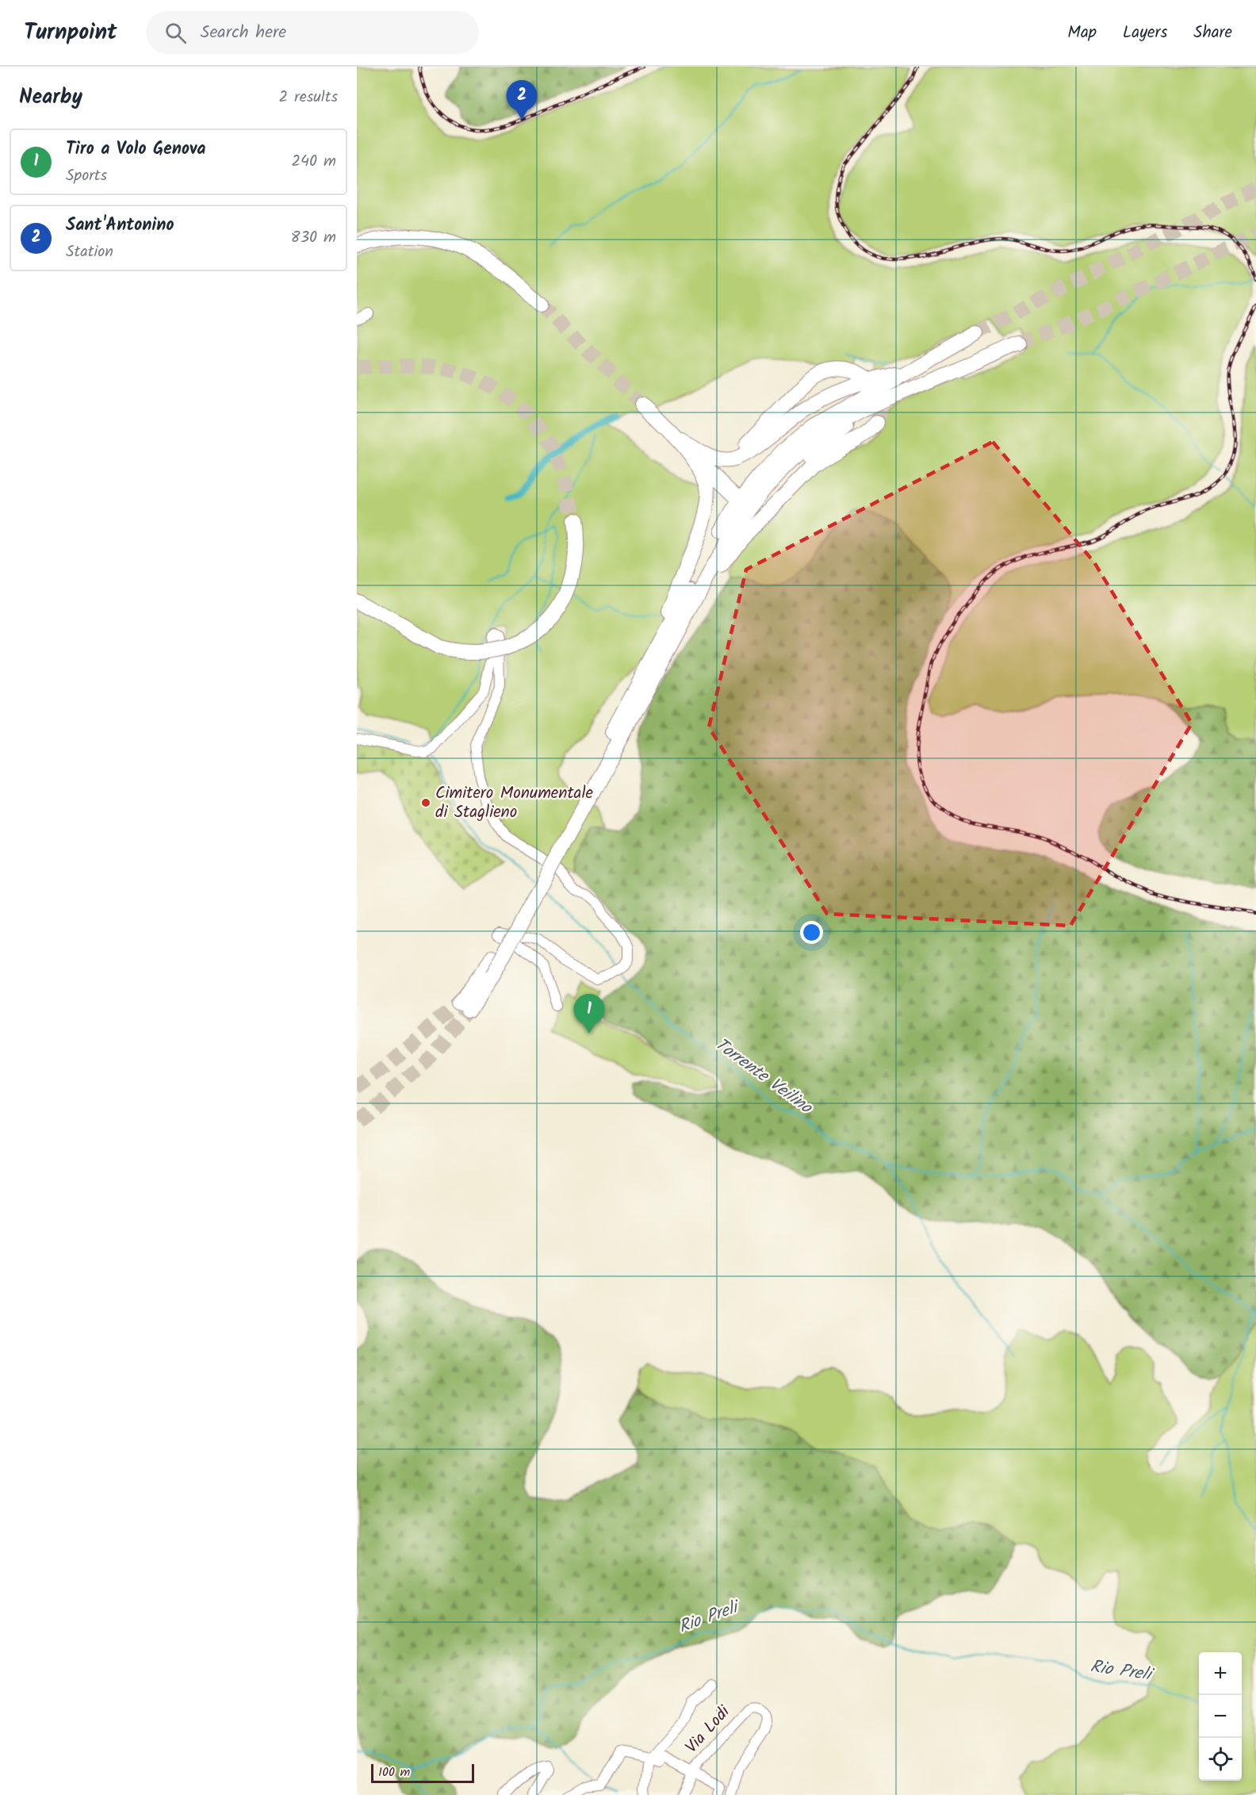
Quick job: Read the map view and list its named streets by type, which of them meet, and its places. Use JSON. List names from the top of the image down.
{
  "streets": {
    "street": ["Via Lodi"]
  },
  "water": ["Torrente Veilino", "Rio Preli"],
  "places": ["Cimitero Monumentale di Staglieno"],
  "scale_bar": "100 m",
  "page": {
    "header": "Turnpoint",
    "search": "Search here",
    "nav": ["Map", "Layers", "Share"],
    "heading": ["Nearby", "2 results"],
    "pins": ["2", "1"],
    "list": [
      {
        "mark": "1",
        "name": "Tiro a Volo Genova",
        "note": "Sports",
        "value": "240 m"
      },
      {
        "mark": "2",
        "name": "Sant'Antonino",
        "note": "Station",
        "value": "830 m"
      }
    ],
    "map_buttons": ["+", "−"],
    "scale": "100 m"
  }
}
